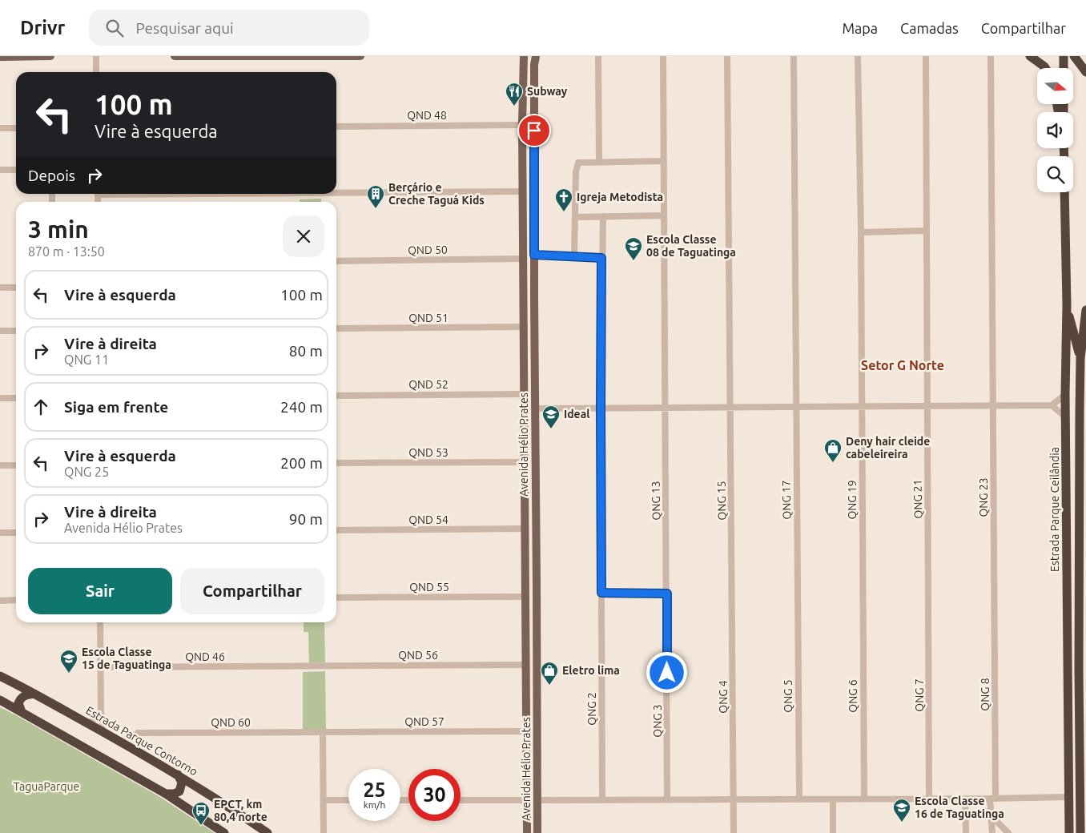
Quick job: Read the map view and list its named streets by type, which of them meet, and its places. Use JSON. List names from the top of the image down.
{
  "streets": {
    "highway": ["Estrada Parque Ceilândia", "Estrada Parque Contorno"],
    "main road": ["Avenida Hélio Prates"],
    "street": [
      "QND 48",
      "QND 50",
      "QND 51",
      "QND 52",
      "QND 53",
      "QNG 23",
      "QNG 21",
      "QNG 17",
      "QNG 19",
      "QNG 13",
      "QNG 15",
      "QND 54",
      "QND 55",
      "QND 56",
      "QND 46",
      "QNG 8",
      "QNG 7",
      "QNG 5",
      "QNG 6",
      "QNG 4",
      "QNG 2",
      "QNG 3",
      "QND 57",
      "QND 60"
    ]
  },
  "crossings": [
    ["QND 48", "Avenida Hélio Prates"],
    ["QND 50", "Avenida Hélio Prates"],
    ["QND 51", "Avenida Hélio Prates"],
    ["QND 52", "Avenida Hélio Prates"],
    ["Avenida Hélio Prates", "QND 53"],
    ["Avenida Hélio Prates", "QND 54"],
    ["Avenida Hélio Prates", "QND 55"],
    ["Avenida Hélio Prates", "QND 56"],
    ["Avenida Hélio Prates", "QND 57"],
    ["QNG 23", "QNG 8"],
    ["QNG 21", "QNG 7"],
    ["QNG 17", "QNG 5"],
    ["QNG 19", "QNG 6"],
    ["QNG 13", "QNG 3"],
    ["QNG 15", "QNG 4"],
    ["QND 56", "QND 46"],
    ["QND 57", "QND 60"]
  ],
  "districts": ["Setor G Norte"],
  "parks": ["TaguaParque"],
  "places": {
    "restaurant": ["Subway"],
    "building": ["Berçário e Creche Taguá Kids"],
    "church": ["Igreja Metodista"],
    "school or university": [
      "Escola Classe 08 de Taguatinga",
      "Ideal",
      "Escola Classe 15 de Taguatinga",
      "Escola Classe 16 de Taguatinga"
    ],
    "shop": ["Deny hair cleide cabeleireira", "Eletro lima"],
    "bus stop": ["EPCT, km 80,4 norte"]
  },
  "north": "right",
  "page": {
    "header": "Drivr",
    "search": "Pesquisar aqui",
    "nav": ["Mapa", "Camadas", "Compartilhar"],
    "turn": ["100 m", "Vire à esquerda"],
    "then": "Depois",
    "heading": ["3 min", "870 m · 13:50"],
    "list": [
      {
        "name": "Vire à esquerda",
        "value": "100 m"
      },
      {
        "name": "Vire à direita",
        "note": "QNG 11",
        "value": "80 m"
      },
      {
        "name": "Siga em frente",
        "value": "240 m"
      },
      {
        "name": "Vire à esquerda",
        "note": "QNG 25",
        "value": "200 m"
      },
      {
        "name": "Vire à direita",
        "note": "Avenida Hélio Prates",
        "value": "90 m"
      }
    ],
    "buttons": ["Sair", "Compartilhar"],
    "speed": "25 km/h",
    "limit": "30"
  }
}
